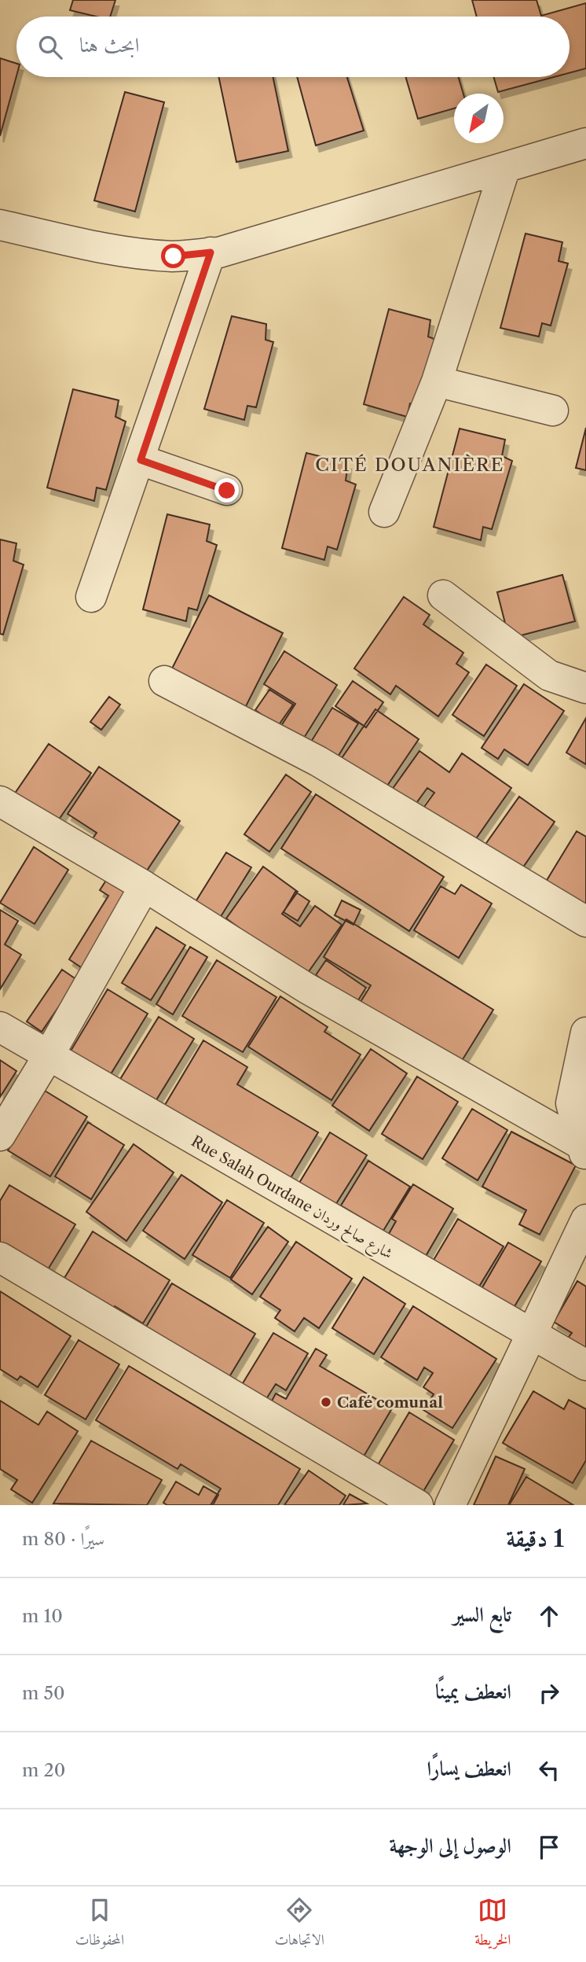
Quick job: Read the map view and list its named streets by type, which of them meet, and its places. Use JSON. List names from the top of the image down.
{
  "streets": {
    "street": ["Rue Salah Ourdane شارع صالح وردان"]
  },
  "districts": ["CITÉ DOUANIÈRE"],
  "places": ["Café comunal"],
  "north": "bottom left",
  "page": {
    "search": "ابحث هنا",
    "heading": ["1 دقيقة", "سيرًا · 80 m"],
    "list": [
      ["تابع السير", "10 m"],
      ["انعطف يمينًا", "50 m"],
      ["انعطف يسارًا", "20 m"],
      "الوصول إلى الوجهة"
    ],
    "nav": ["الخريطة", "الاتجاهات", "المحفوظات"]
  }
}
